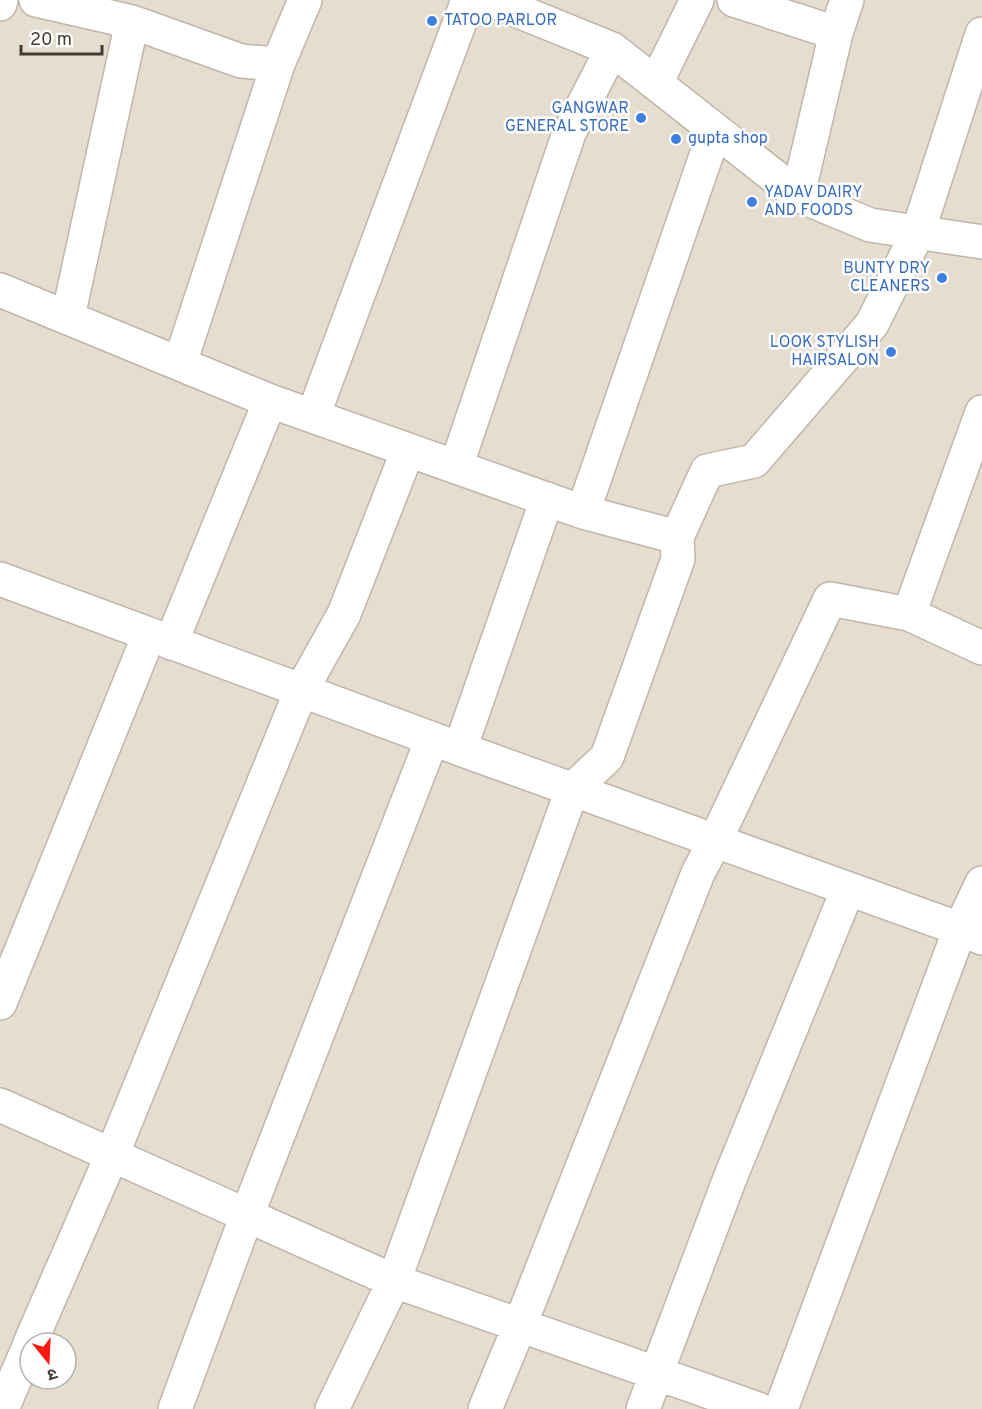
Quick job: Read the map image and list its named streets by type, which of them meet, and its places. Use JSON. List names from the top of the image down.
{
  "places": [
    "TATOO PARLOR",
    "GANGWAR GENERAL STORE",
    "gupta shop",
    "YADAV DAIRY AND FOODS",
    "BUNTY DRY CLEANERS",
    "LOOK STYLISH HAIRSALON"
  ],
  "scale_bar": "20 m",
  "north": "bottom"
}
